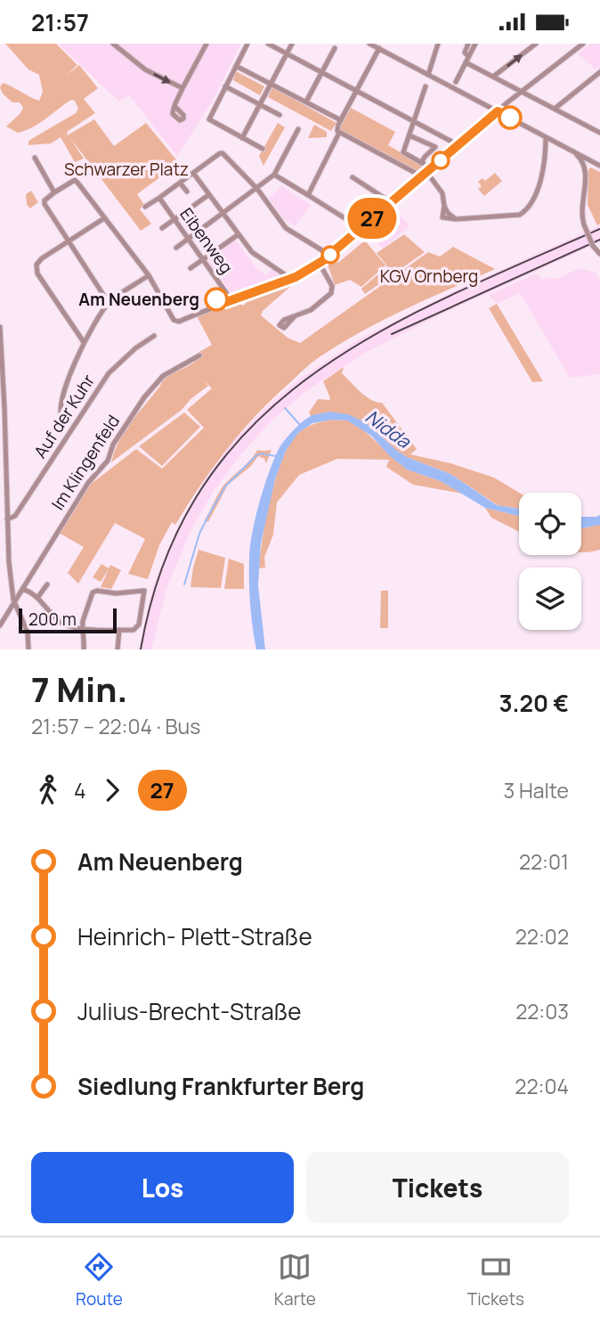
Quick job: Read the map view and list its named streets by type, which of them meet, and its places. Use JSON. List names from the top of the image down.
{
  "streets": {
    "street": ["Eibenweg", "Auf der Kuhr", "Im Klingenfeld"]
  },
  "water": ["Nidda"],
  "parks": ["Schwarzer Platz", "KGV Ornberg"],
  "places": ["Am Neuenberg"],
  "lines": ["bus line 27"],
  "scale_bar": "200 m",
  "page": {
    "status": "21:57",
    "on_map": "27",
    "scale": "200 m",
    "heading": ["7 Min.", "21:57 – 22:04 · Bus", "3.20 €"],
    "legs": ["4", "27", "3 Halte"],
    "list": [
      {
        "name": "Am Neuenberg",
        "value": "22:01"
      },
      {
        "name": "Heinrich- Plett-Straße",
        "value": "22:02"
      },
      {
        "name": "Julius-Brecht-Straße",
        "value": "22:03"
      },
      {
        "name": "Siedlung Frankfurter Berg",
        "value": "22:04"
      }
    ],
    "buttons": ["Los", "Tickets"],
    "tabs": ["Route", "Karte", "Tickets"]
  }
}
